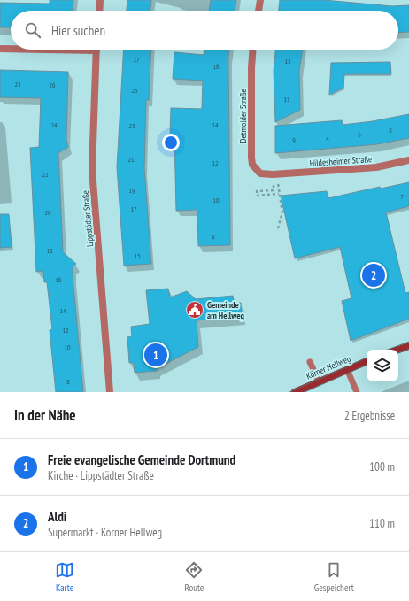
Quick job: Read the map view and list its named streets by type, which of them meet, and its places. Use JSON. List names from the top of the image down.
{
  "streets": {
    "main road": ["Körner Hellweg"],
    "street": ["Detmolder Straße", "Hildesheimer Straße", "Lippstädter Straße"]
  },
  "crossings": [
    ["Detmolder Straße", "Hildesheimer Straße"]
  ],
  "places": {
    "public building": ["Gemeinde am Hellweg"]
  },
  "house_numbers": [
    "27",
    "13",
    "16",
    "23",
    "26",
    "25",
    "11",
    "24",
    "14",
    "23",
    "8",
    "6",
    "4",
    "9",
    "21",
    "12",
    "22",
    "19",
    "7",
    "10",
    "17",
    "20",
    "8",
    "18",
    "15",
    "16",
    "14",
    "12",
    "10",
    "8"
  ],
  "page": {
    "search": "Hier suchen",
    "pins": ["2", "1"],
    "heading": ["In der Nähe", "2 Ergebnisse"],
    "list": [
      {
        "mark": "1",
        "name": "Freie evangelische Gemeinde Dortmund",
        "note": "Kirche · Lippstädter Straße",
        "value": "100 m"
      },
      {
        "mark": "2",
        "name": "Aldi",
        "note": "Supermarkt · Körner Hellweg",
        "value": "110 m"
      }
    ],
    "nav": ["Karte", "Route", "Gespeichert"]
  }
}
